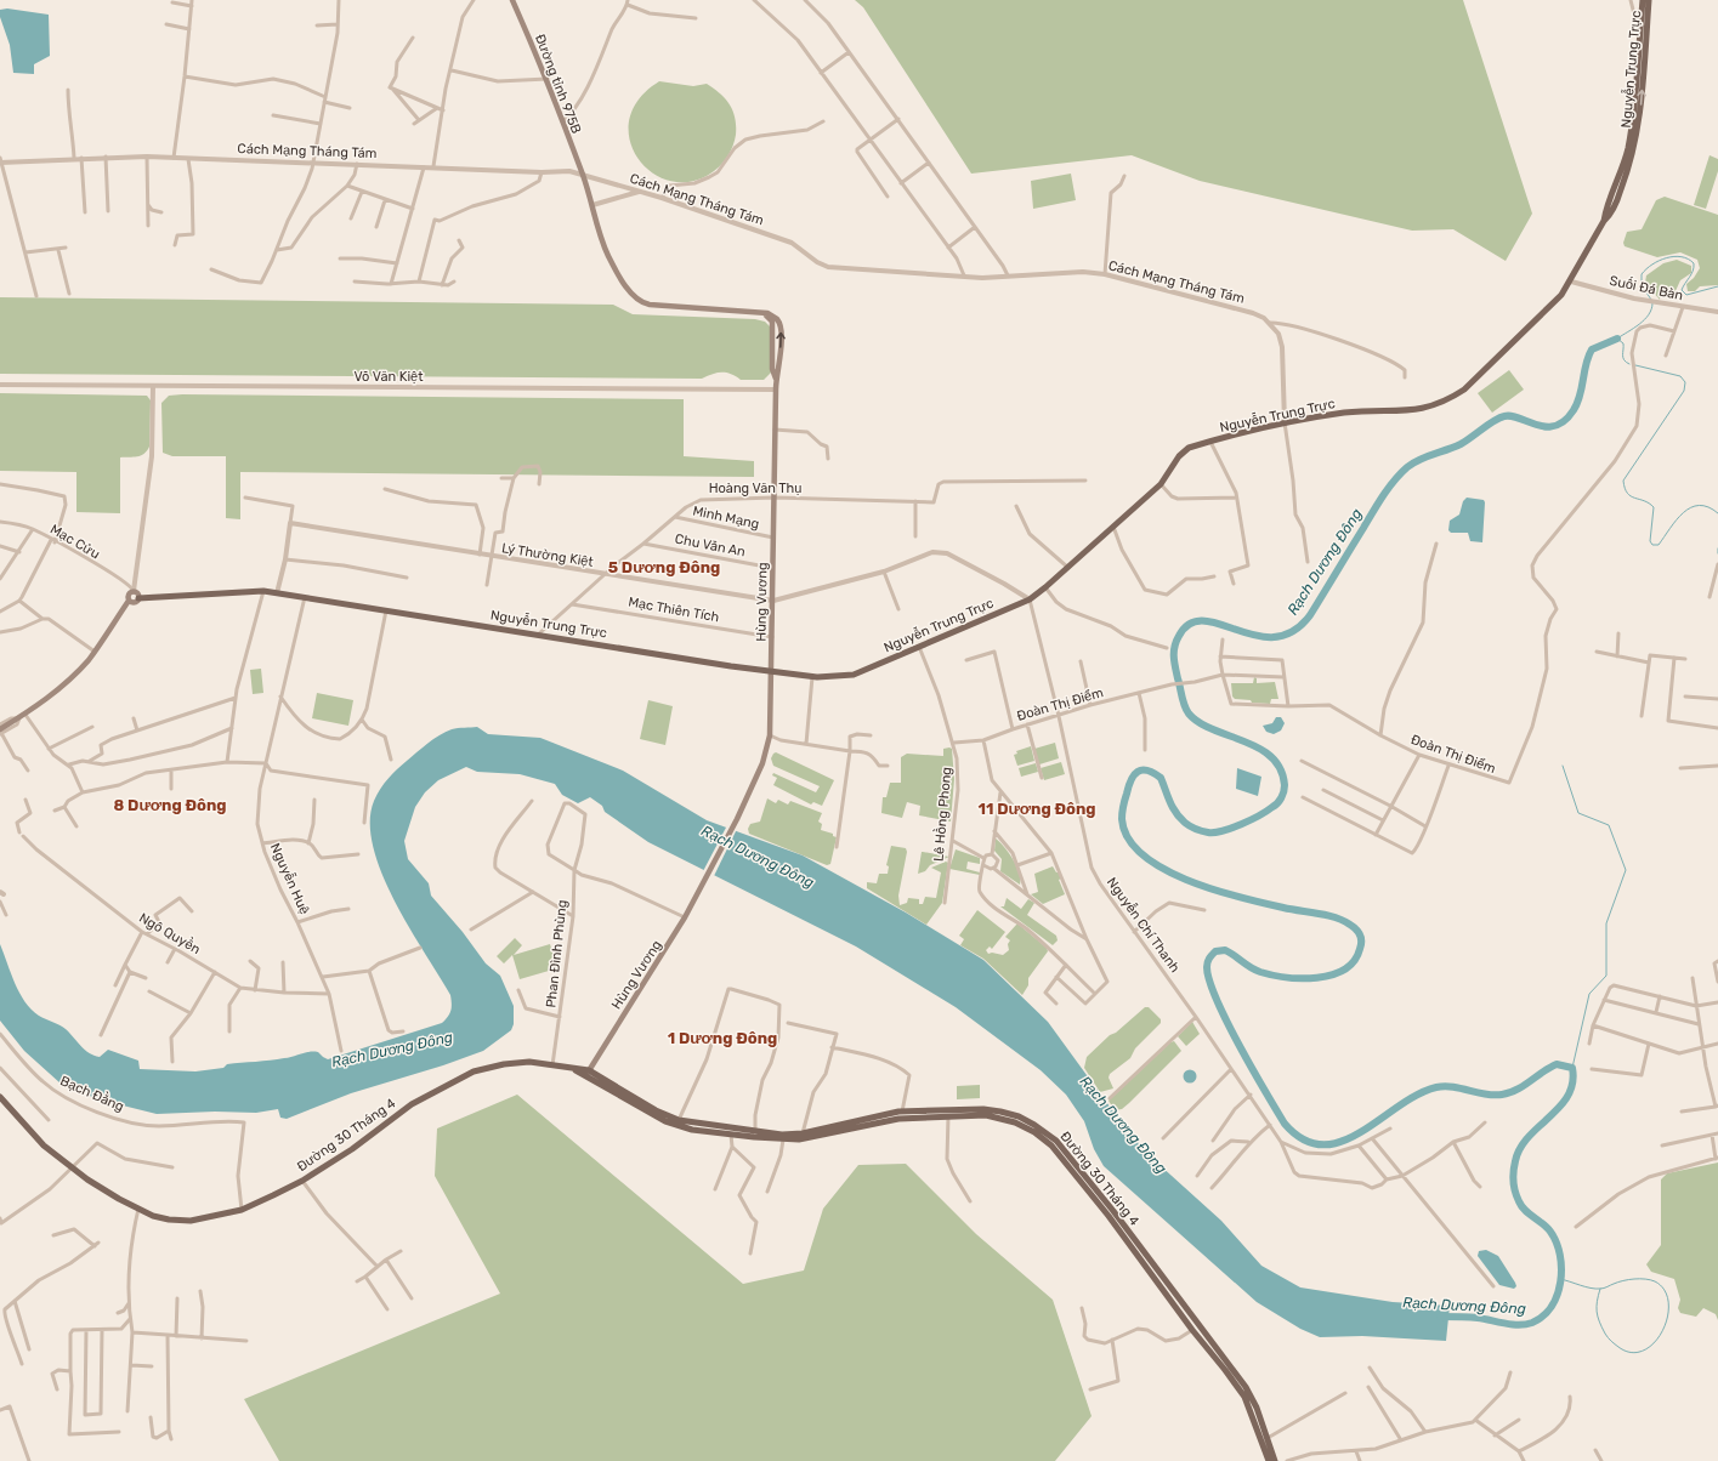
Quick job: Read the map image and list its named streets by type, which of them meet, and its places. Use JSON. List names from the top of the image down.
{
  "streets": {
    "main road": [
      "Nguyễn Trung Trực",
      "Đường tỉnh 975B",
      "Hùng Vương",
      "Đường 30 Tháng 4"
    ],
    "street": [
      "Cách Mạng Tháng Tám",
      "Suối Đá Bàn",
      "Võ Văn Kiệt",
      "Hoàng Văn Thụ",
      "Minh Mạng",
      "Mạc Cửu",
      "Chu Văn An",
      "Lý Thường Kiệt",
      "Mạc Thiên Tích",
      "Đoàn Thị Điểm",
      "Lê Hồng Phong",
      "Nguyễn Huệ",
      "Nguyễn Chí Thanh",
      "Ngô Quyền",
      "Phan Đình Phùng",
      "Bạch Đằng"
    ]
  },
  "crossings": [
    ["Nguyễn Trung Trực", "Suối Đá Bàn"],
    ["Nguyễn Trung Trực", "Hoàng Văn Thụ"],
    ["Nguyễn Trung Trực", "Mạc Cửu"],
    ["Nguyễn Trung Trực", "Lý Thường Kiệt"],
    ["Nguyễn Trung Trực", "Hùng Vương"],
    ["Nguyễn Trung Trực", "Lê Hồng Phong"],
    ["Nguyễn Trung Trực", "Nguyễn Huệ"],
    ["Nguyễn Trung Trực", "Nguyễn Chí Thanh"],
    ["Đường tỉnh 975B", "Cách Mạng Tháng Tám"],
    ["Đường tỉnh 975B", "Hùng Vương"],
    ["Cách Mạng Tháng Tám", "Hùng Vương"],
    ["Võ Văn Kiệt", "Hùng Vương"],
    ["Hoàng Văn Thụ", "Minh Mạng"],
    ["Hoàng Văn Thụ", "Chu Văn An"],
    ["Hoàng Văn Thụ", "Lý Thường Kiệt"],
    ["Hoàng Văn Thụ", "Hùng Vương"],
    ["Hoàng Văn Thụ", "Mạc Thiên Tích"],
    ["Minh Mạng", "Hùng Vương"],
    ["Chu Văn An", "Hùng Vương"],
    ["Lý Thường Kiệt", "Hùng Vương"],
    ["Lý Thường Kiệt", "Nguyễn Chí Thanh"],
    ["Hùng Vương", "Mạc Thiên Tích"],
    ["Hùng Vương", "Đường 30 Tháng 4"],
    ["Đoàn Thị Điểm", "Lê Hồng Phong"],
    ["Đoàn Thị Điểm", "Nguyễn Chí Thanh"],
    ["Nguyễn Huệ", "Ngô Quyền"],
    ["Phan Đình Phùng", "Đường 30 Tháng 4"],
    ["Bạch Đằng", "Đường 30 Tháng 4"]
  ],
  "districts": [
    "5 Dương Đông",
    "8 Dương Đông",
    "11 Dương Đông",
    "1 Dương Đông"
  ],
  "water": ["Rạch Dương Đông"]
}
